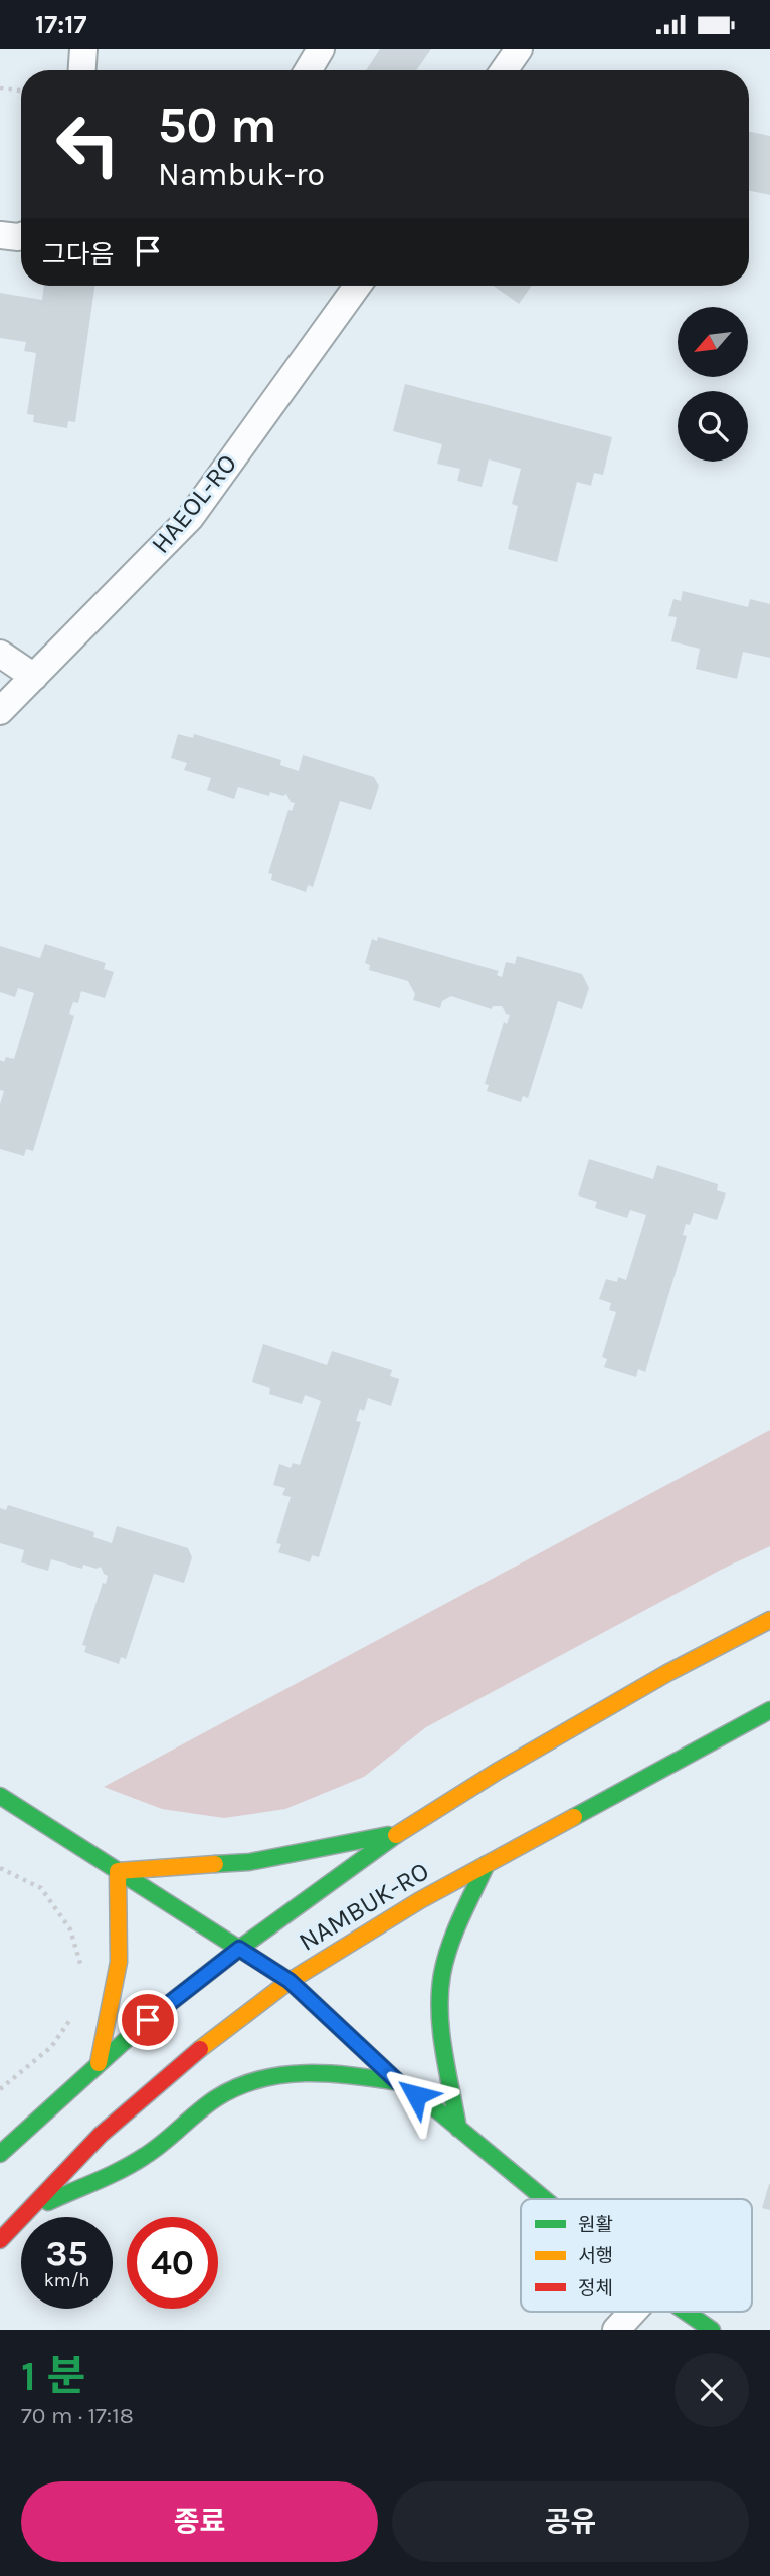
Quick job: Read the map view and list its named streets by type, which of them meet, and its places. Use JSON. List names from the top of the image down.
{
  "streets": {
    "main road": ["NAMBUK-RO"],
    "street": ["HAEOL-RO"]
  },
  "legend": ["원활", "서행", "정체"],
  "north": "bottom left",
  "page": {
    "status": "17:17",
    "turn": ["50 m", "Nambuk-ro"],
    "then": "그다음",
    "speed": "35 km/h",
    "limit": "40",
    "heading": ["1 분", "70 m · 17:18"],
    "buttons": ["종료", "공유"]
  }
}
